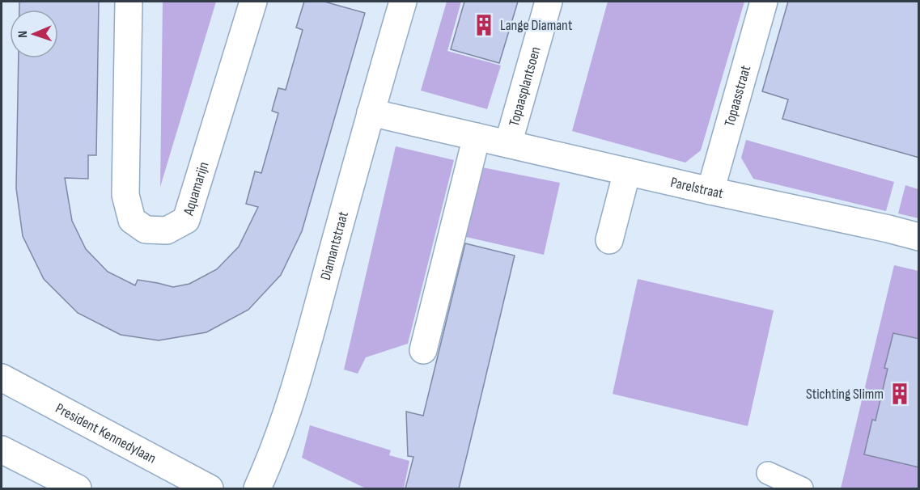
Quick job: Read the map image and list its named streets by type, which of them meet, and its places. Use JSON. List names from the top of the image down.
{
  "streets": {
    "street": [
      "Topaasplantsoen",
      "Topaasstraat",
      "Aquamarijn",
      "Parelstraat",
      "Diamantstraat",
      "President Kennedylaan"
    ]
  },
  "crossings": [
    ["Topaasplantsoen", "Parelstraat"],
    ["Topaasstraat", "Parelstraat"],
    ["Parelstraat", "Diamantstraat"]
  ],
  "places": {
    "building": ["Lange Diamant", "Stichting Slimm"]
  },
  "north": "left"
}
